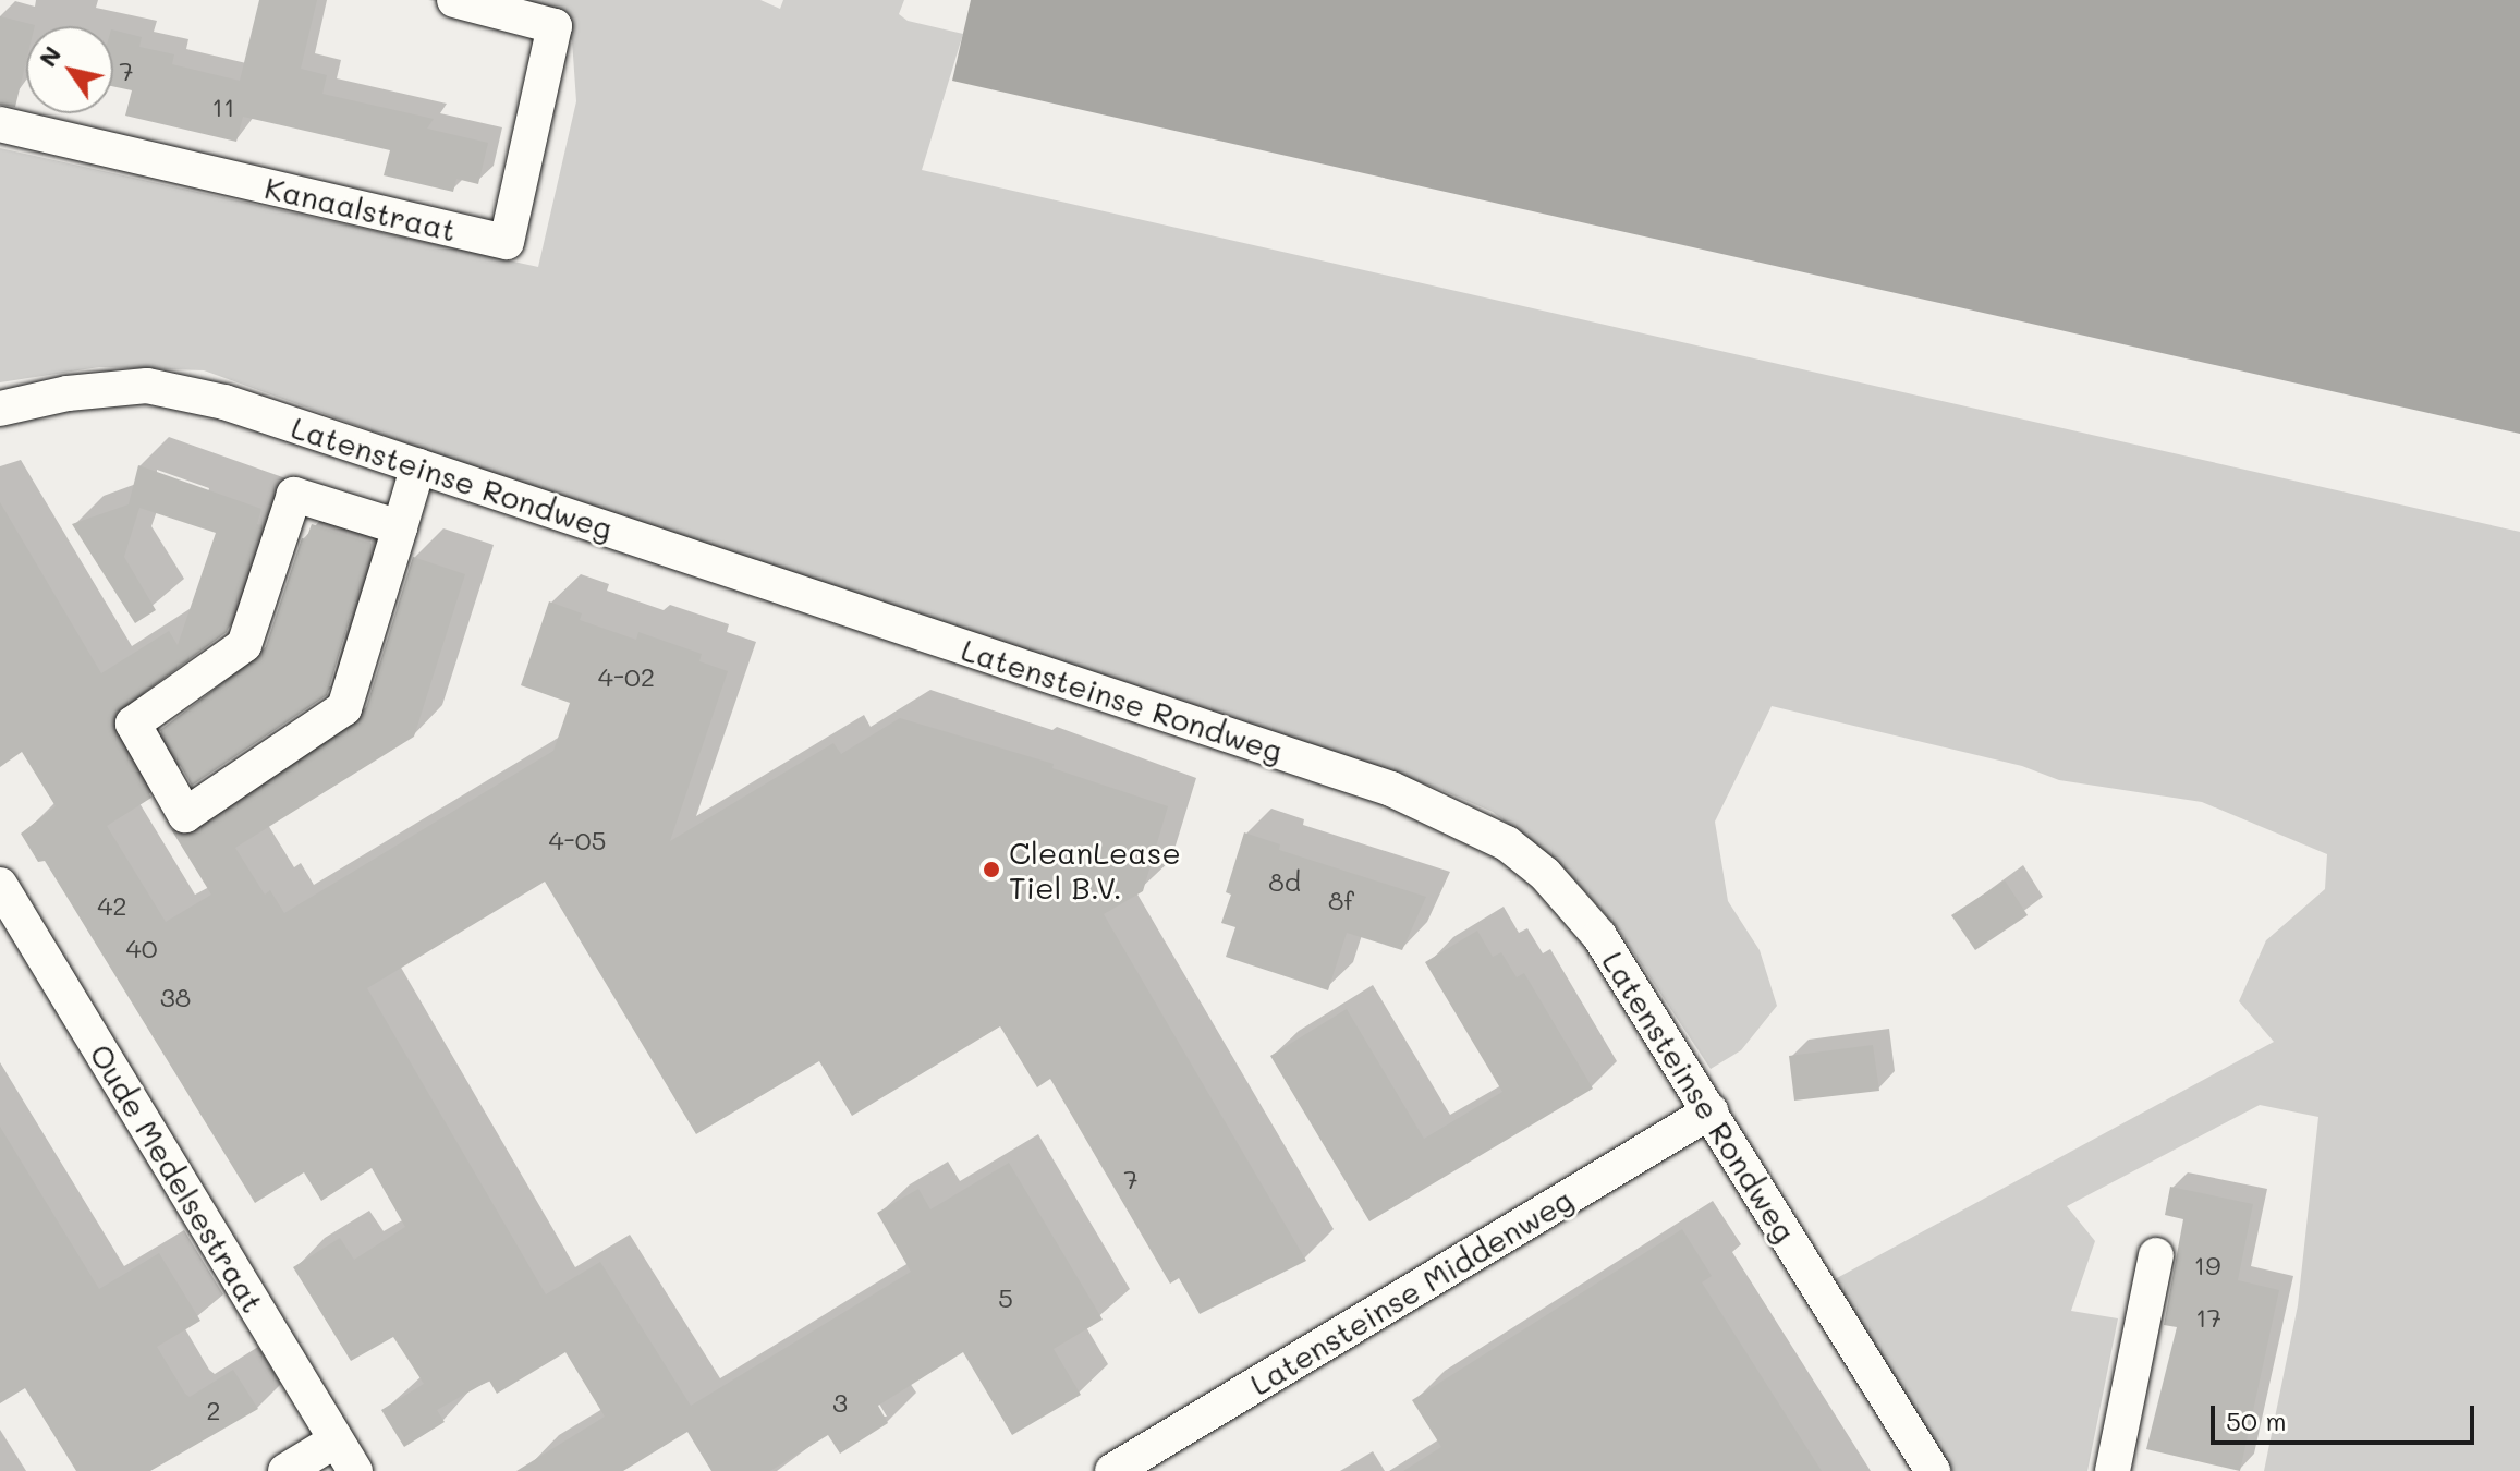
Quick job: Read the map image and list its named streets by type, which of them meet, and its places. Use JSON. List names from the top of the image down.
{
  "streets": {
    "street": [
      "Kanaalstraat",
      "Latensteinse Rondweg",
      "Oude Medelsestraat",
      "Latensteinse Middenweg"
    ]
  },
  "crossings": [
    ["Latensteinse Rondweg", "Latensteinse Middenweg"]
  ],
  "places": ["CleanLease Tiel B.V."],
  "house_numbers": [
    "7",
    "11",
    "4-02",
    "4-05",
    "8d",
    "8f",
    "42",
    "40",
    "38",
    "7",
    "19",
    "5",
    "17",
    "3",
    "2"
  ],
  "scale_bar": "50 m",
  "north": "top left"
}
